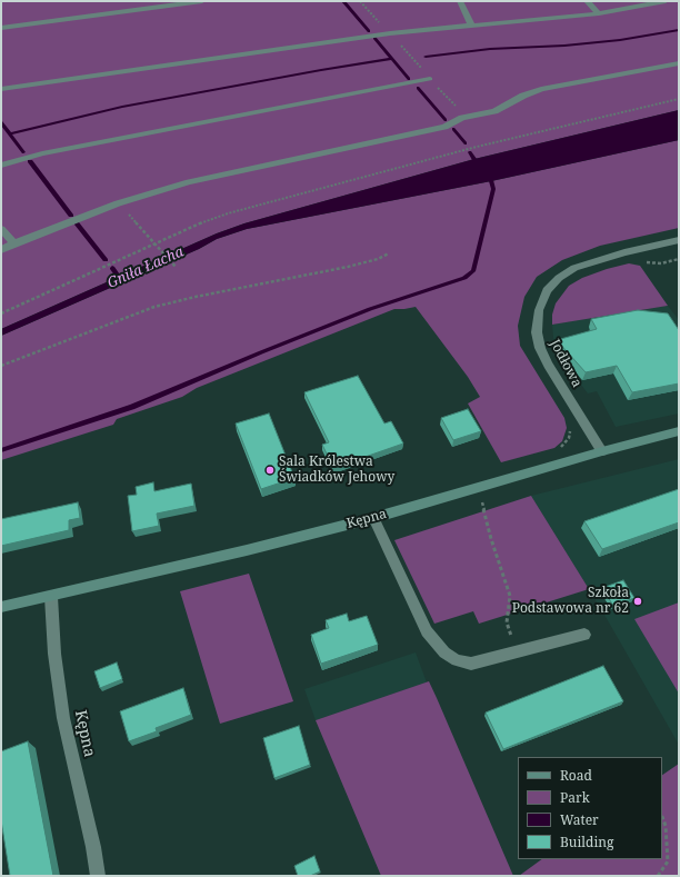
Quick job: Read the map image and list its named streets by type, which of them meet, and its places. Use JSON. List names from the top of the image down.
{
  "streets": {
    "street": ["Jodłowa", "Kępna"]
  },
  "crossings": [
    ["Jodłowa", "Kępna"]
  ],
  "water": ["Gniła Łacha"],
  "places": ["Sala Królestwa Świadków Jehowy", "Szkoła Podstawowa nr 62"],
  "legend": [
    "Road",
    "Park",
    "Water",
    "Building"
  ]
}
